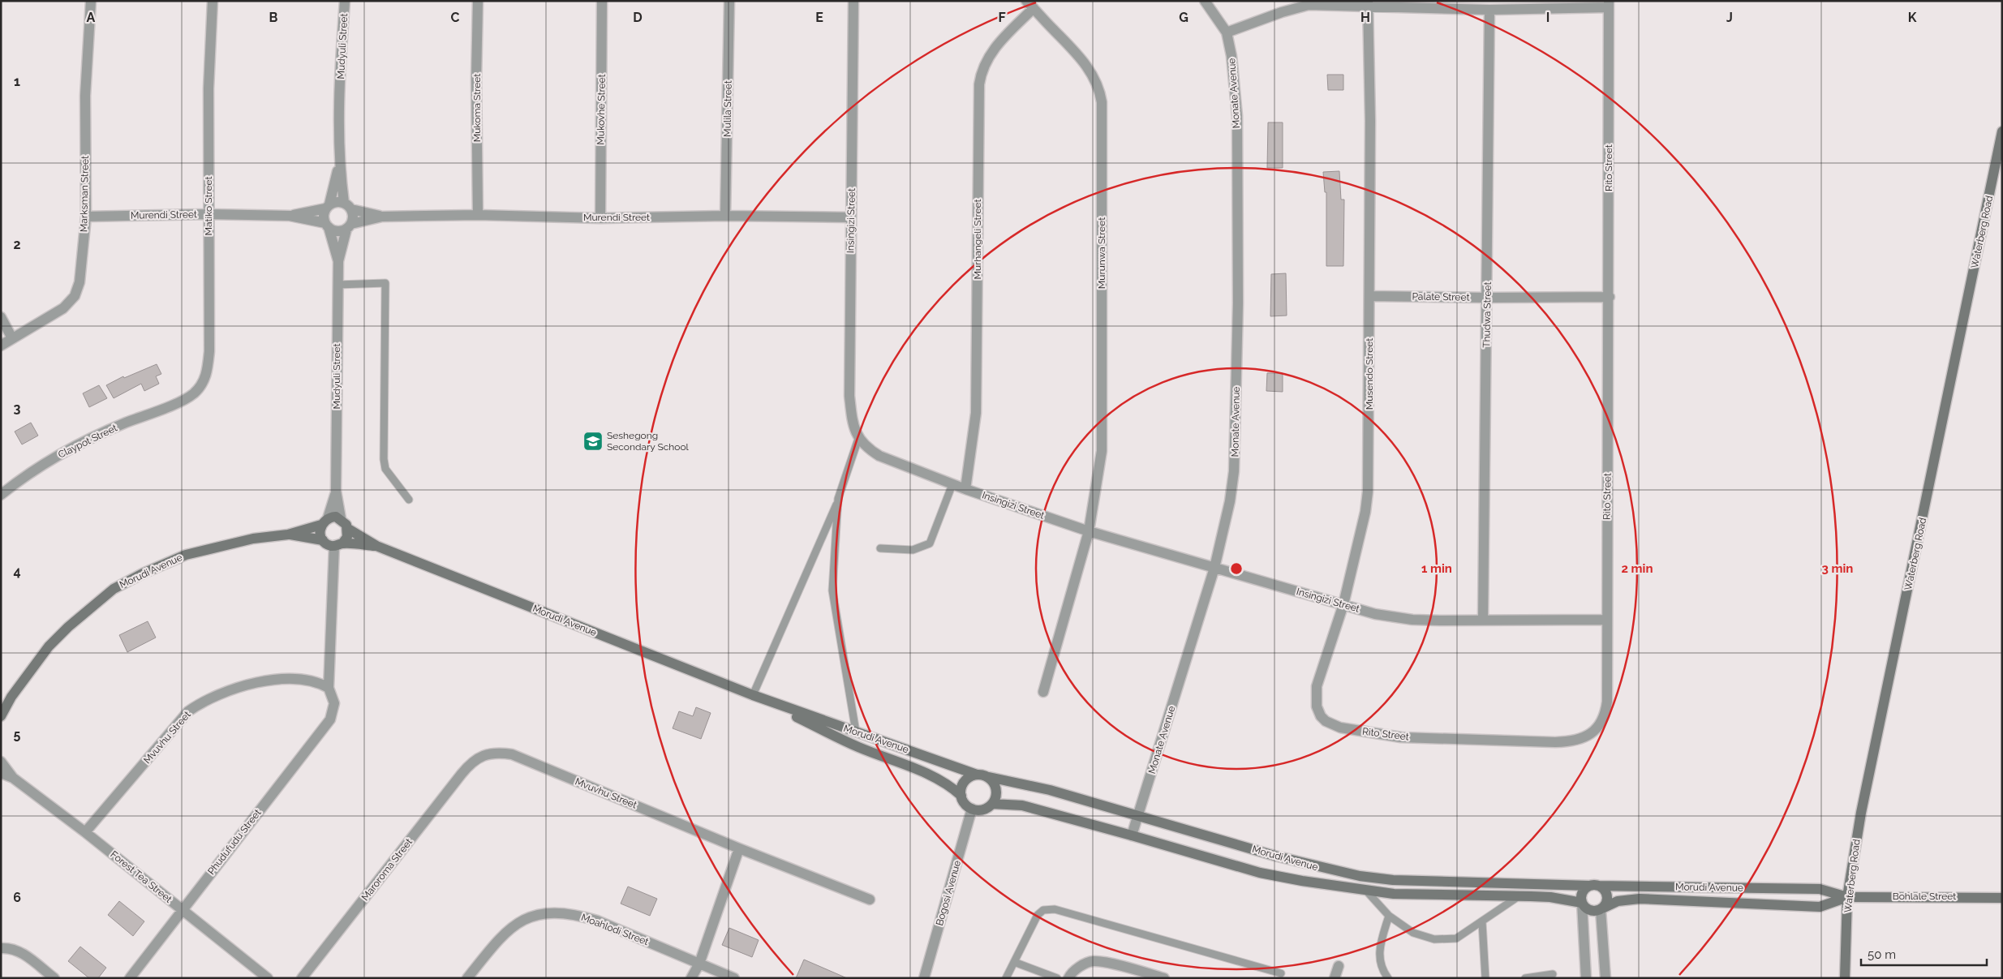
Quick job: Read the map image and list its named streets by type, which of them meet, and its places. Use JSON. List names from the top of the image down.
{
  "streets": {
    "street": [
      "Mudyuli Street",
      "Monate Avenue",
      "Mukoma Street",
      "Mulila Street",
      "Mukovhe Street",
      "Rito Street",
      "Marksman Street",
      "Matiko Street",
      "Murendi Street",
      "Insingizi Street",
      "Waterberg Road",
      "Murhangeli Street",
      "Murunwa Street",
      "Palate Street",
      "Thudwa Street",
      "Musendo Street",
      "Claypot Street",
      "Morudi Avenue",
      "Mvuvhu Street",
      "Phudufudu Street",
      "Maroroma Street",
      "Forest Tea Street",
      "Bogosi Avenue",
      "Bohlale Street",
      "Moahlodi Street"
    ]
  },
  "crossings": [
    ["Mudyuli Street", "Murendi Street"],
    ["Mudyuli Street", "Morudi Avenue"],
    ["Monate Avenue", "Insingizi Street"],
    ["Monate Avenue", "Morudi Avenue"],
    ["Mukoma Street", "Murendi Street"],
    ["Mulila Street", "Murendi Street"],
    ["Mukovhe Street", "Murendi Street"],
    ["Rito Street", "Insingizi Street"],
    ["Rito Street", "Palate Street"],
    ["Rito Street", "Musendo Street"],
    ["Marksman Street", "Murendi Street"],
    ["Matiko Street", "Murendi Street"],
    ["Matiko Street", "Claypot Street"],
    ["Murendi Street", "Insingizi Street"],
    ["Insingizi Street", "Murhangeli Street"],
    ["Insingizi Street", "Murunwa Street"],
    ["Insingizi Street", "Thudwa Street"],
    ["Insingizi Street", "Musendo Street"],
    ["Waterberg Road", "Bohlale Street"],
    ["Murhangeli Street", "Murunwa Street"],
    ["Palate Street", "Thudwa Street"],
    ["Palate Street", "Musendo Street"],
    ["Morudi Avenue", "Bogosi Avenue"],
    ["Morudi Avenue", "Bohlale Street"],
    ["Mvuvhu Street", "Phudufudu Street"],
    ["Mvuvhu Street", "Maroroma Street"],
    ["Mvuvhu Street", "Forest Tea Street"],
    ["Phudufudu Street", "Forest Tea Street"]
  ],
  "places": {
    "school or university": ["Seshegong Secondary School"]
  },
  "scale_bar": "50 m",
  "grid": {
    "columns": [
      "A",
      "B",
      "C",
      "D",
      "E",
      "F",
      "G",
      "H",
      "I",
      "J",
      "K"
    ],
    "rows": [
      "1",
      "2",
      "3",
      "4",
      "5",
      "6"
    ]
  },
  "rings": ["1 min", "2 min", "3 min"]
}
